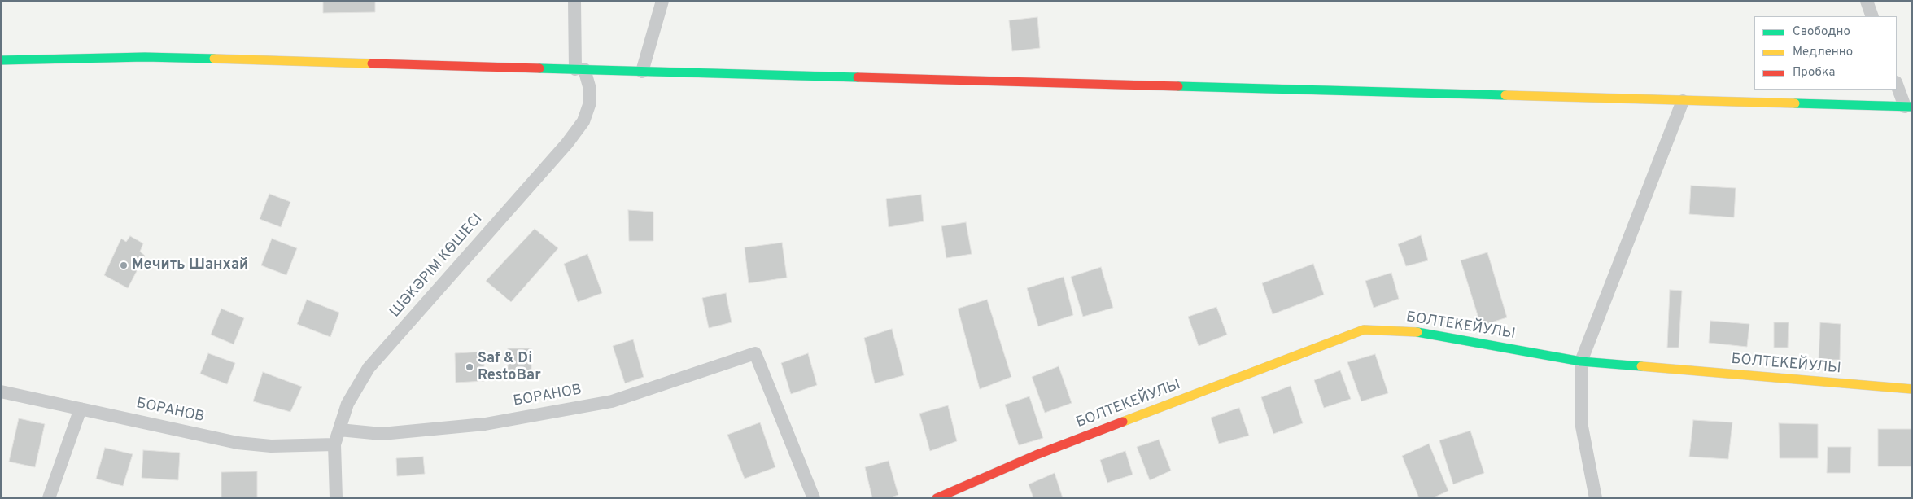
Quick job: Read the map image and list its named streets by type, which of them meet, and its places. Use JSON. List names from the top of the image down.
{
  "streets": {
    "main road": ["БОЛТЕКЕЙУЛЫ"],
    "street": ["ШӘКӘРІМ КӨШЕСІ", "БОРАНОВ"]
  },
  "crossings": [
    ["ШӘКӘРІМ КӨШЕСІ", "БОРАНОВ"]
  ],
  "places": ["Мечить Шанхай", "Saf & Di RestoBar"],
  "legend": ["Свободно", "Медленно", "Пробка"]
}
